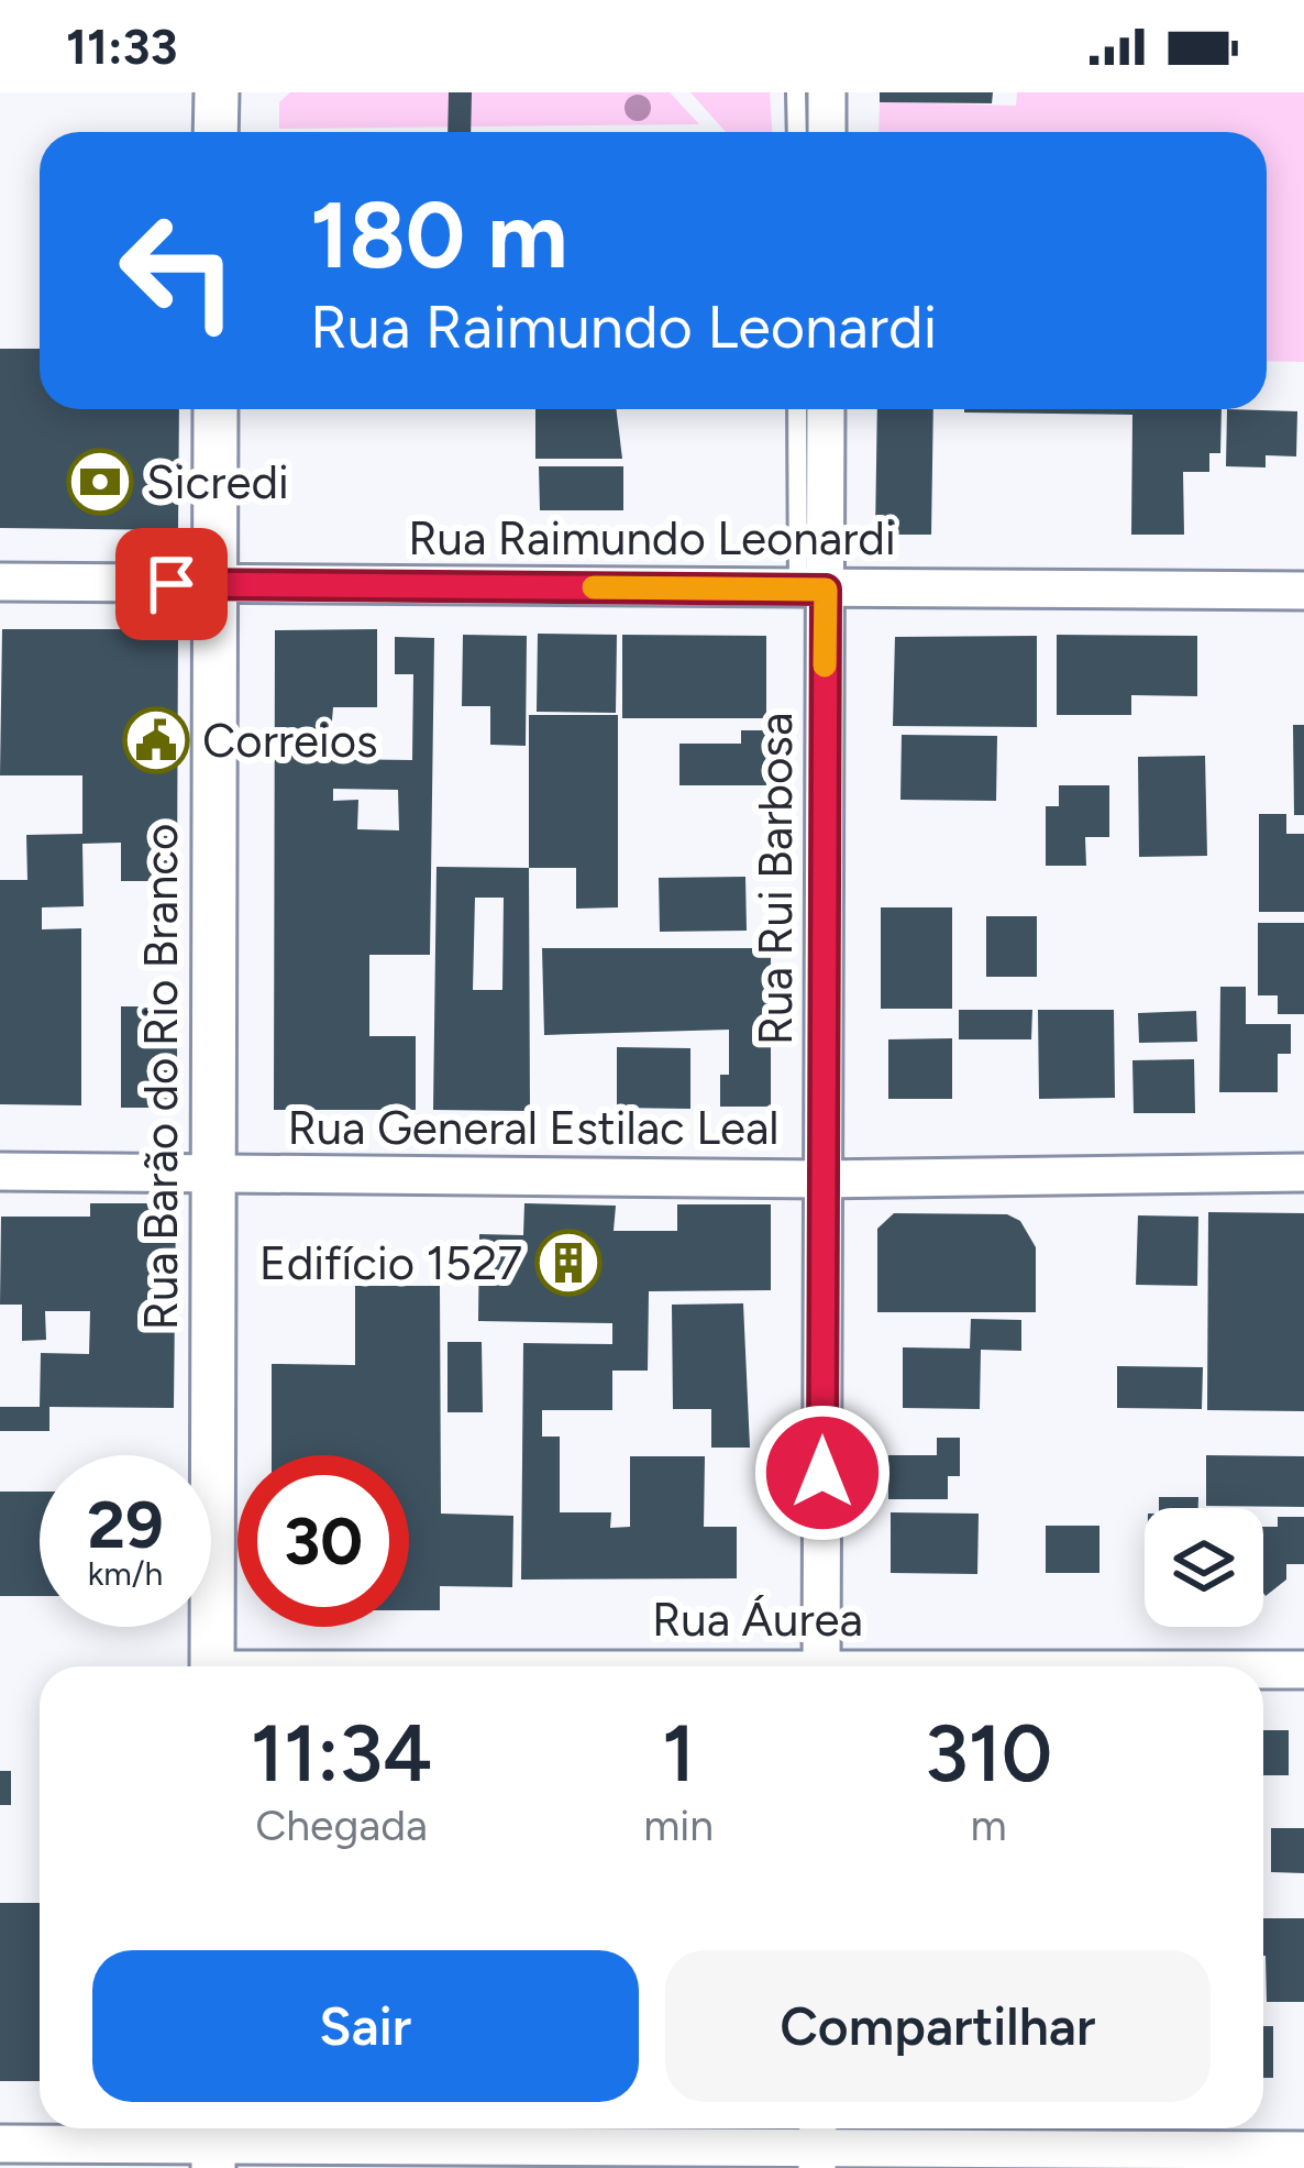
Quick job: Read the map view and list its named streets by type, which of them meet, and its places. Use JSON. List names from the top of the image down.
{
  "streets": {
    "street": [
      "Rua Raimundo Leonardi",
      "Rua Rui Barbosa",
      "Rua Barão do Rio Branco",
      "Rua General Estilac Leal",
      "Rua Áurea"
    ]
  },
  "crossings": [
    ["Rua Raimundo Leonardi", "Rua Rui Barbosa"],
    ["Rua Raimundo Leonardi", "Rua Barão do Rio Branco"],
    ["Rua Rui Barbosa", "Rua General Estilac Leal"],
    ["Rua Barão do Rio Branco", "Rua General Estilac Leal"]
  ],
  "places": {
    "bank": ["Sicredi"],
    "public building": ["Correios"],
    "building": ["Edifício 1527"]
  },
  "page": {
    "status": "11:33",
    "turn": ["180 m", "Rua Raimundo Leonardi"],
    "speed": "29 km/h",
    "limit": "30",
    "eta": [
      "11:34",
      "Chegada",
      "1",
      "min",
      "310",
      "m"
    ],
    "buttons": ["Sair", "Compartilhar"]
  }
}
